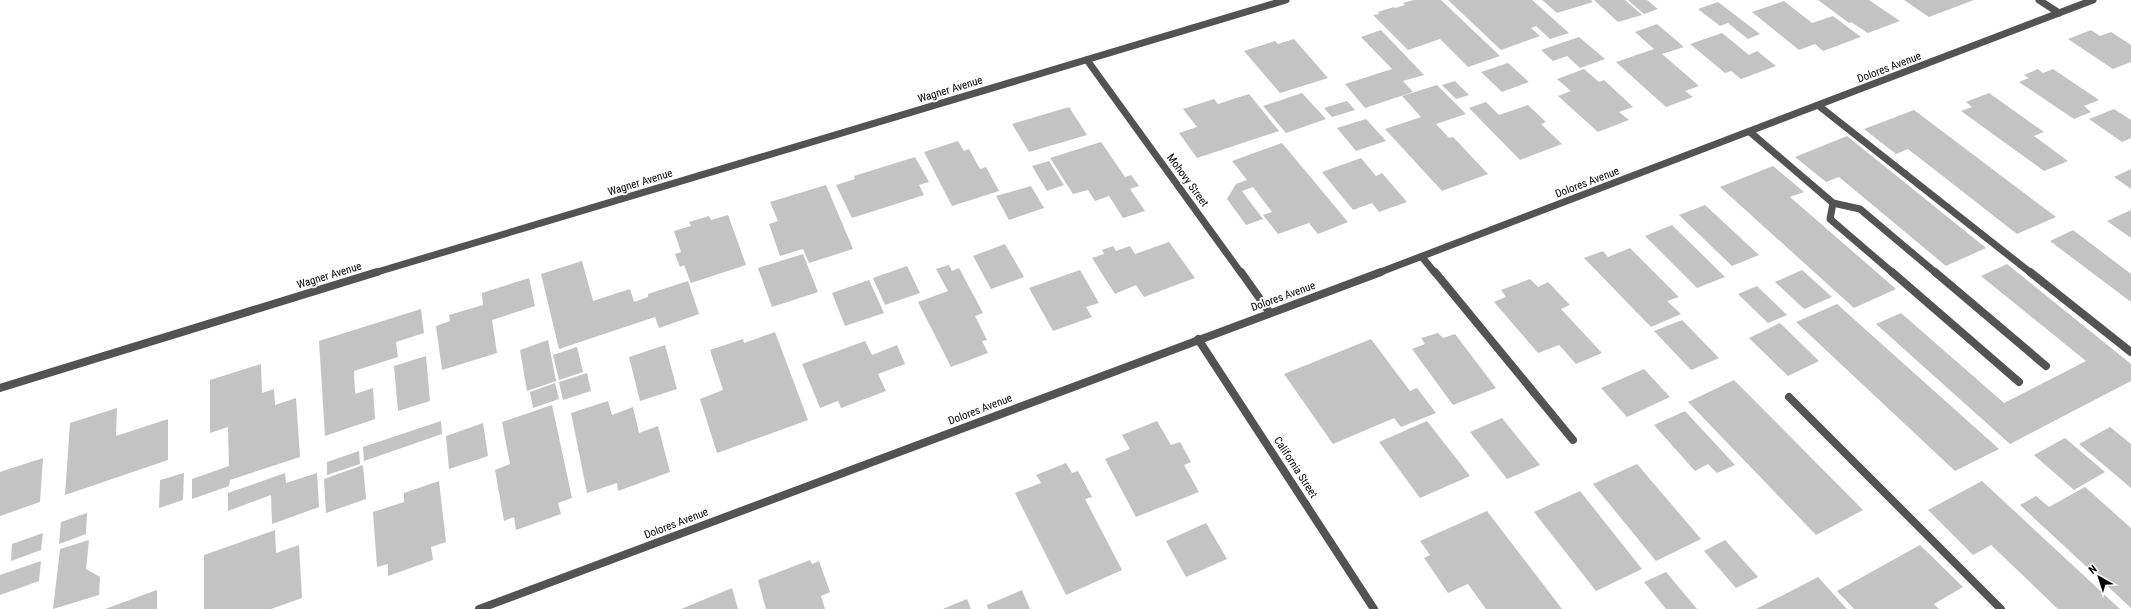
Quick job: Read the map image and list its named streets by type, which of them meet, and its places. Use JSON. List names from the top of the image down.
{
  "streets": {
    "street": [
      "Dolores Avenue",
      "Wagner Avenue",
      "Mohovy Street",
      "California Street"
    ]
  },
  "crossings": [
    ["Dolores Avenue", "Mohovy Street"],
    ["Dolores Avenue", "California Street"],
    ["Wagner Avenue", "Mohovy Street"]
  ],
  "north": "top left"
}
